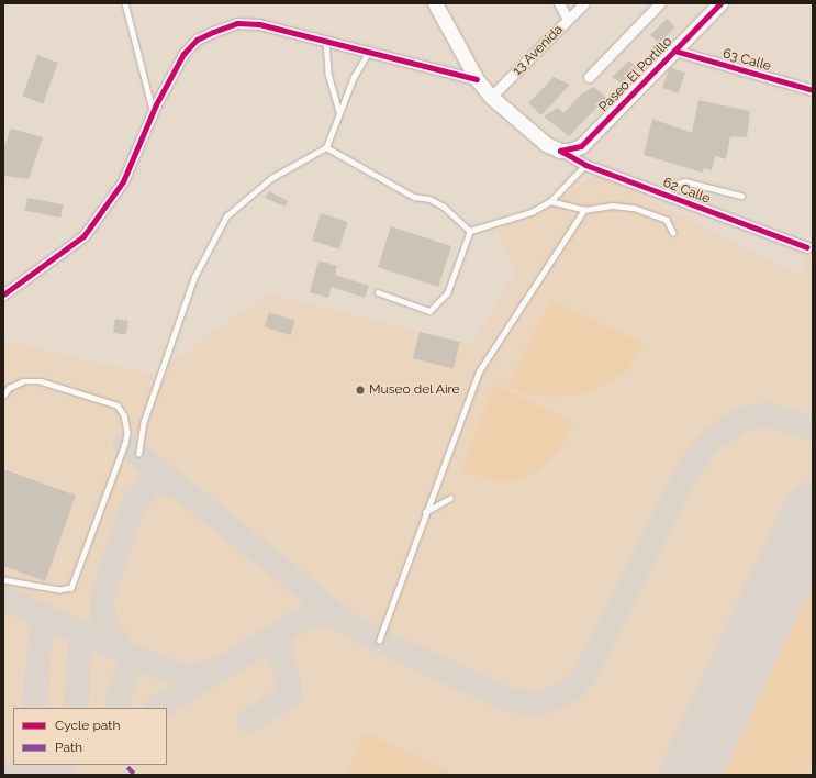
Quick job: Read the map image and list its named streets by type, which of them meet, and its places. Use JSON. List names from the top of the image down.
{
  "streets": {
    "main road": ["Paseo El Portillo"],
    "street": ["13 Avenida", "63 Calle", "62 Calle"]
  },
  "crossings": [
    ["63 Calle", "Paseo El Portillo"],
    ["Paseo El Portillo", "62 Calle"]
  ],
  "places": ["Museo del Aire"],
  "legend": ["Cycle path", "Path"]
}
